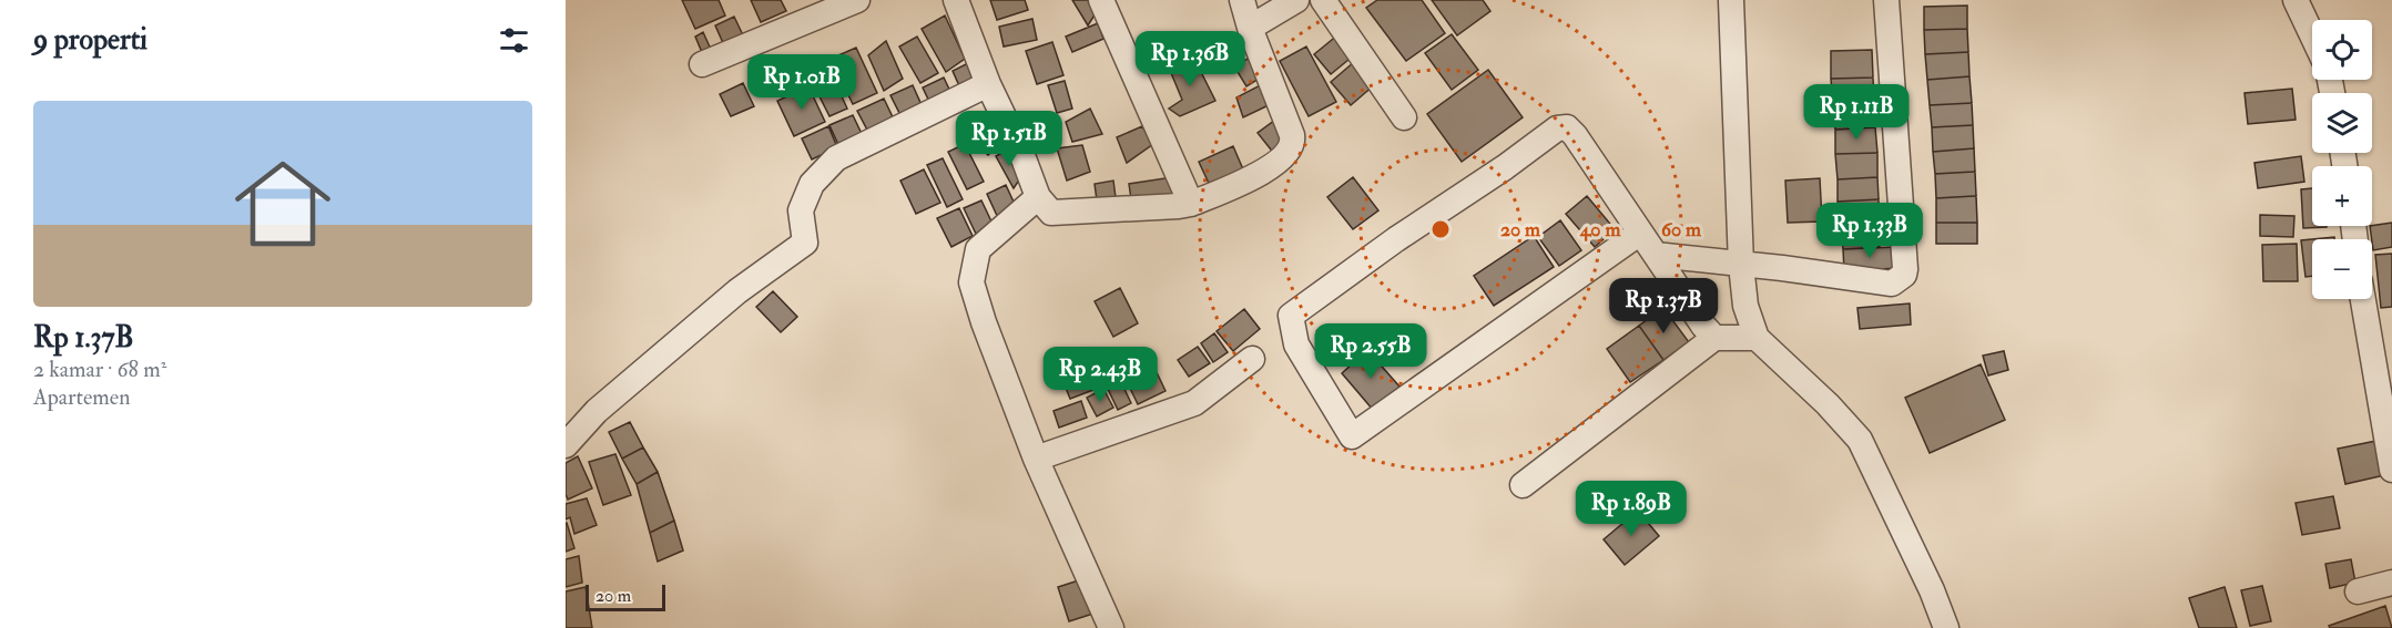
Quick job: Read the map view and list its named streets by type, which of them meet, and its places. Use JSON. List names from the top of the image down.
{
  "scale_bar": "20 m",
  "page": {
    "heading": "9 properti",
    "map_buttons": ["+", "−"],
    "price": [
      "Rp 1.36B",
      "Rp 1.01B",
      "Rp 1.11B",
      "Rp 1.51B",
      "Rp 1.33B",
      "Rp 1.37B",
      "Rp 2.55B",
      "Rp 2.43B",
      "Rp 1.89B"
    ],
    "list": [
      {
        "name": "Rp 1.37B",
        "note": "2 kamar · 68 m² · Apartemen"
      }
    ],
    "scale": "20 m"
  },
  "rings": ["20 m", "40 m", "60 m"]
}
